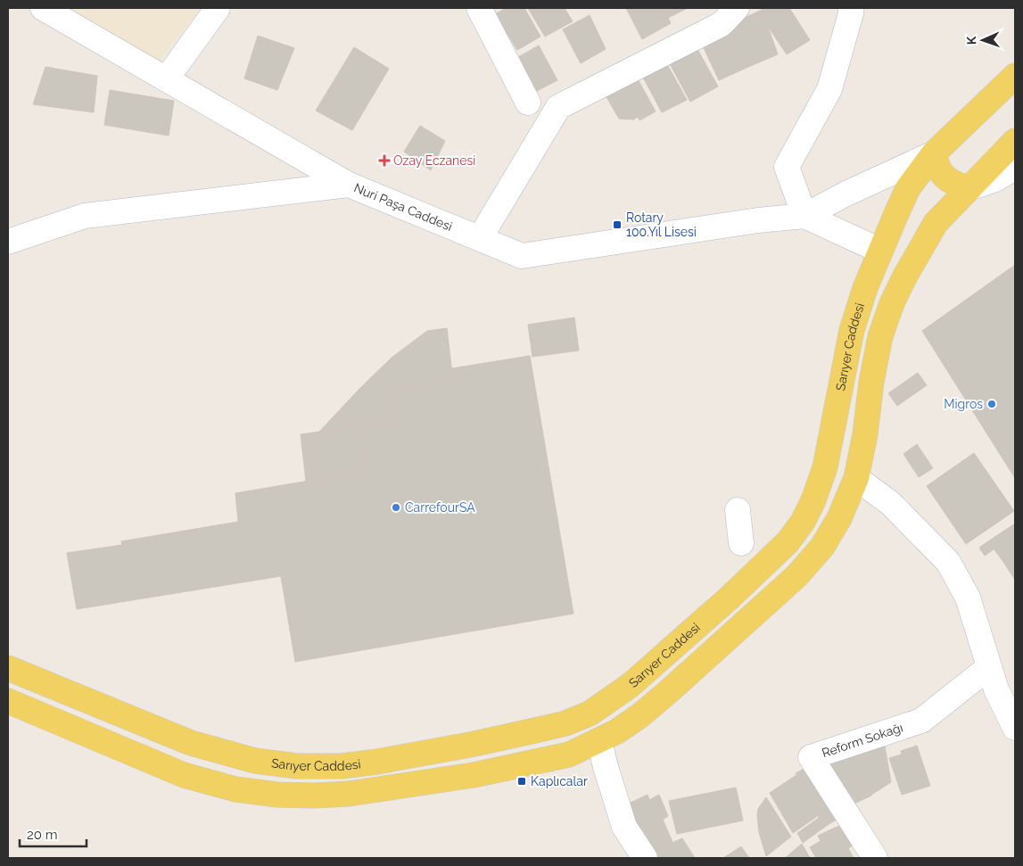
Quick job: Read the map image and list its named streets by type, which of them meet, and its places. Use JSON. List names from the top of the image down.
{
  "streets": {
    "main road": ["Sarıyer Caddesi"],
    "street": ["Nuri Paşa Caddesi", "Reform Sokağı"]
  },
  "places": {
    "health": ["Ozay Eczanesi"],
    "transit": ["Rotary 100.Yıl Lisesi", "Kaplıcalar"],
    "other": ["Migros", "CarrefourSA"]
  },
  "scale_bar": "20 m",
  "north": "left"
}
